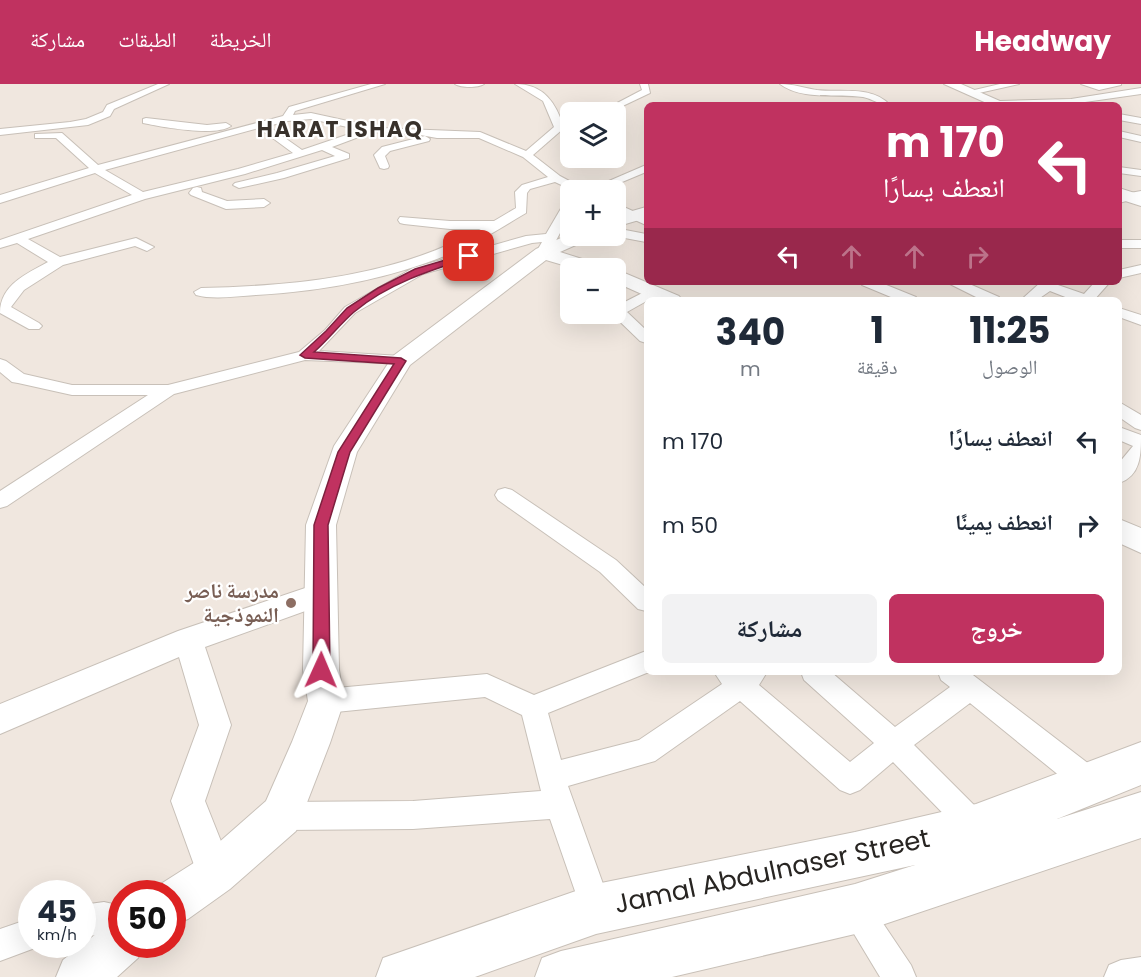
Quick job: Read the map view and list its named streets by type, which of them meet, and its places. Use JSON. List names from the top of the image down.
{
  "streets": {
    "main road": ["Jamal Abdulnaser Street"]
  },
  "districts": ["HARAT ISHAQ"],
  "places": ["مدرسة ناصر النموذجية"],
  "page": {
    "header": "Headway",
    "nav": ["الخريطة", "الطبقات", "مشاركة"],
    "map_buttons": ["+", "−"],
    "turn": ["170 m", "انعطف يسارًا"],
    "eta": [
      "11:25",
      "الوصول",
      "1",
      "دقيقة",
      "340",
      "m"
    ],
    "list": [
      {
        "name": "انعطف يسارًا",
        "value": "170 m"
      },
      {
        "name": "انعطف يمينًا",
        "value": "50 m"
      }
    ],
    "buttons": ["خروج", "مشاركة"],
    "speed": "45 km/h",
    "limit": "50"
  }
}
